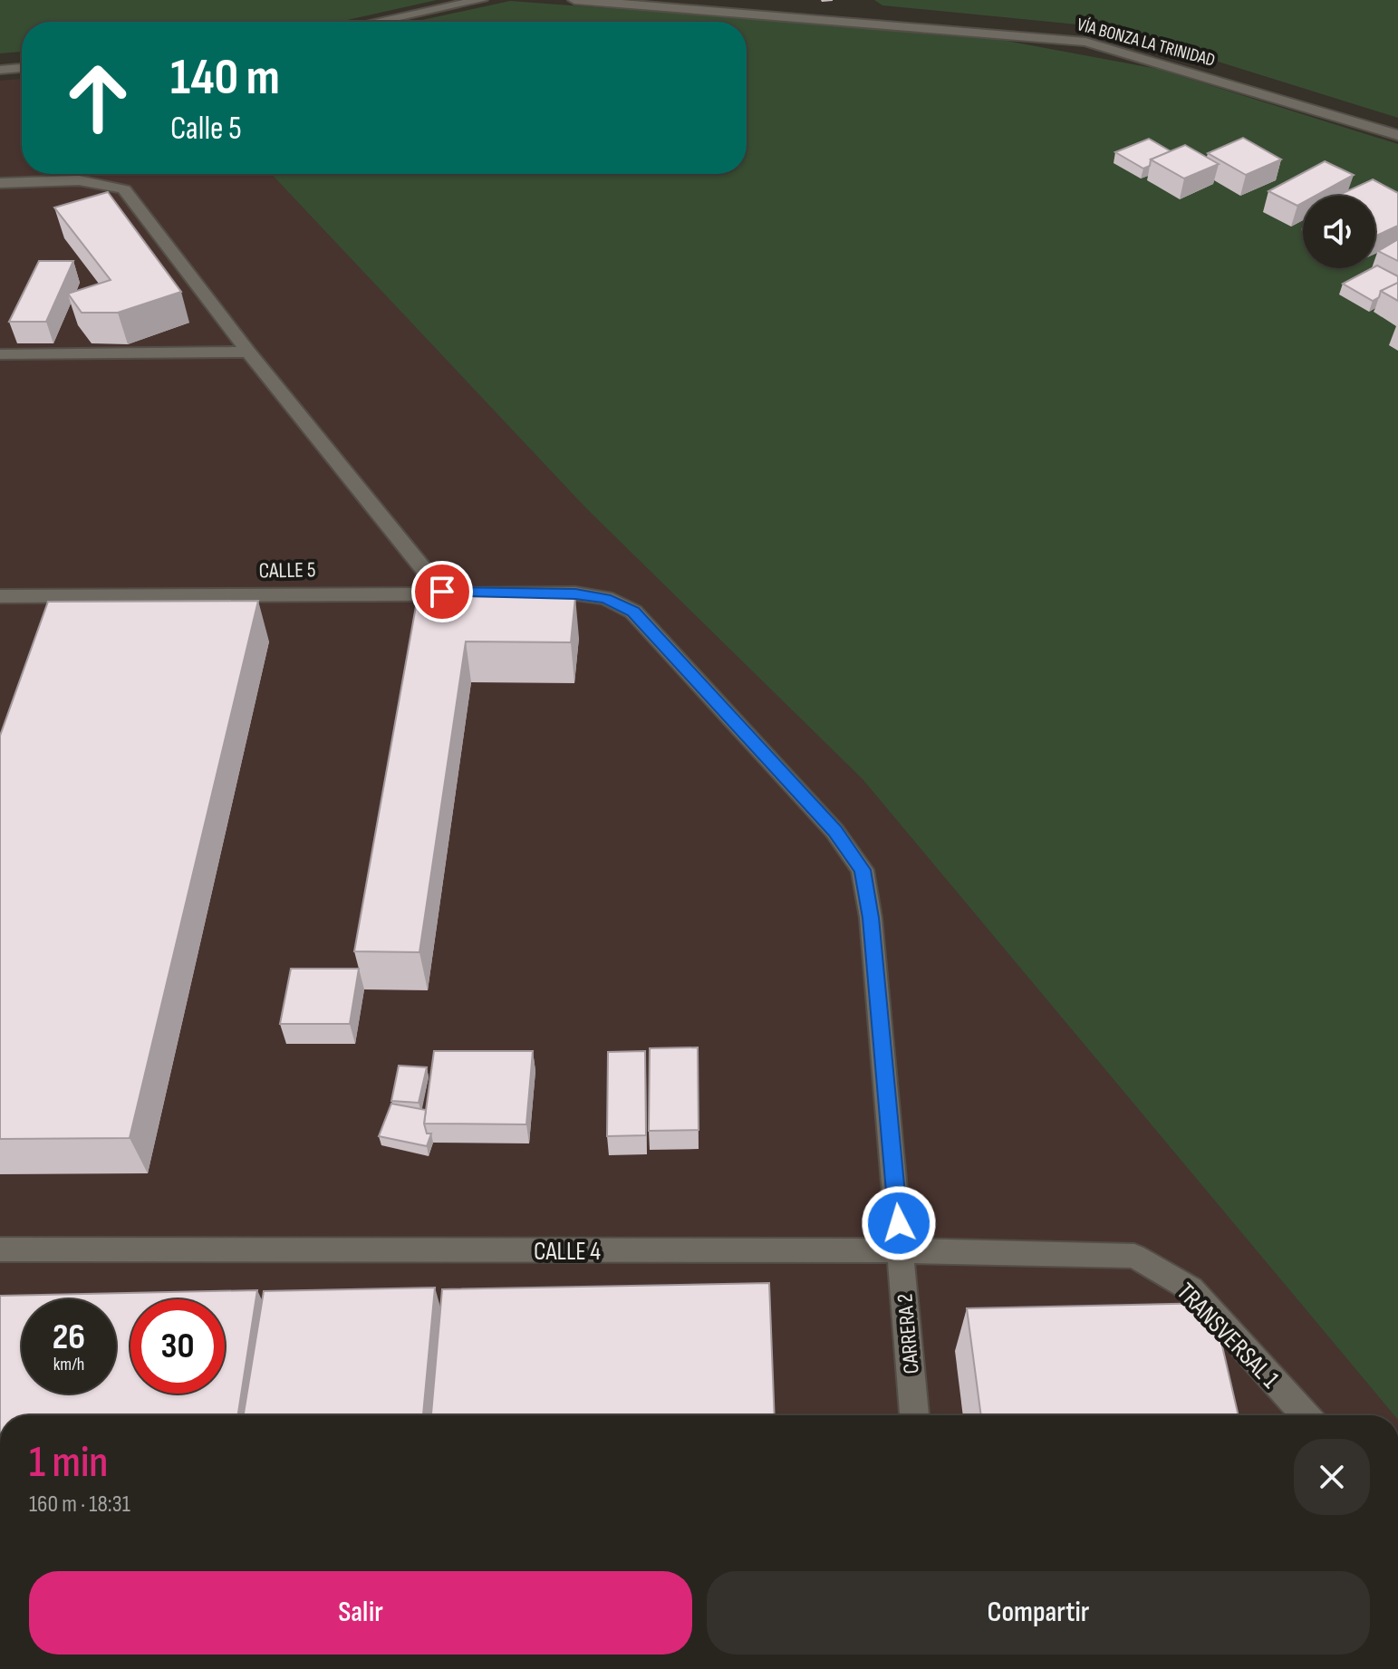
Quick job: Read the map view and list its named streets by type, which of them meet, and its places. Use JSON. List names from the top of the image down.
{
  "streets": {
    "street": [
      "VÍA BONZA LA TRINIDAD",
      "CALLE 5",
      "CALLE 4",
      "CARRERA 2",
      "TRANSVERSAL 1"
    ]
  },
  "crossings": [
    ["CALLE 5", "CARRERA 2"],
    ["CALLE 4", "CARRERA 2"],
    ["CALLE 4", "TRANSVERSAL 1"]
  ],
  "page": {
    "turn": ["140 m", "Calle 5"],
    "speed": "26 km/h",
    "limit": "30",
    "heading": ["1 min", "160 m · 18:31"],
    "buttons": ["Salir", "Compartir"]
  }
}
